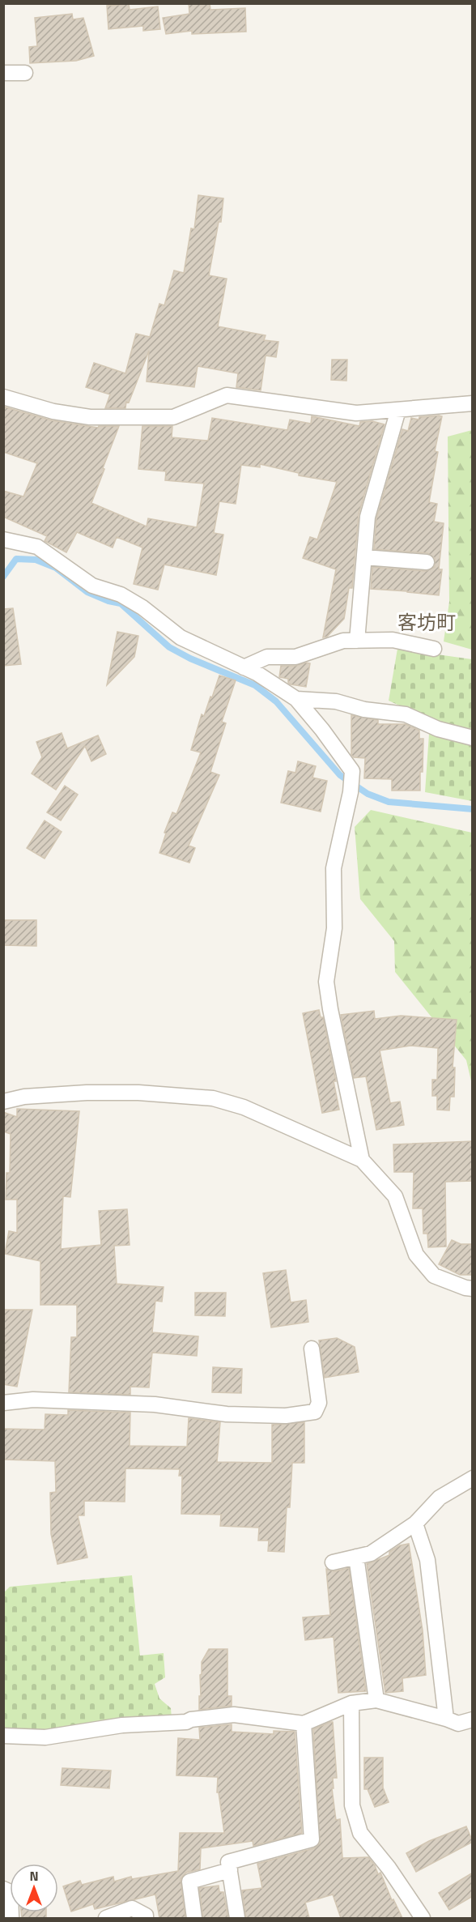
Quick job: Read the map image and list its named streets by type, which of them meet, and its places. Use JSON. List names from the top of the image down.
{
  "districts": ["客坊町"],
  "north": "top"
}
